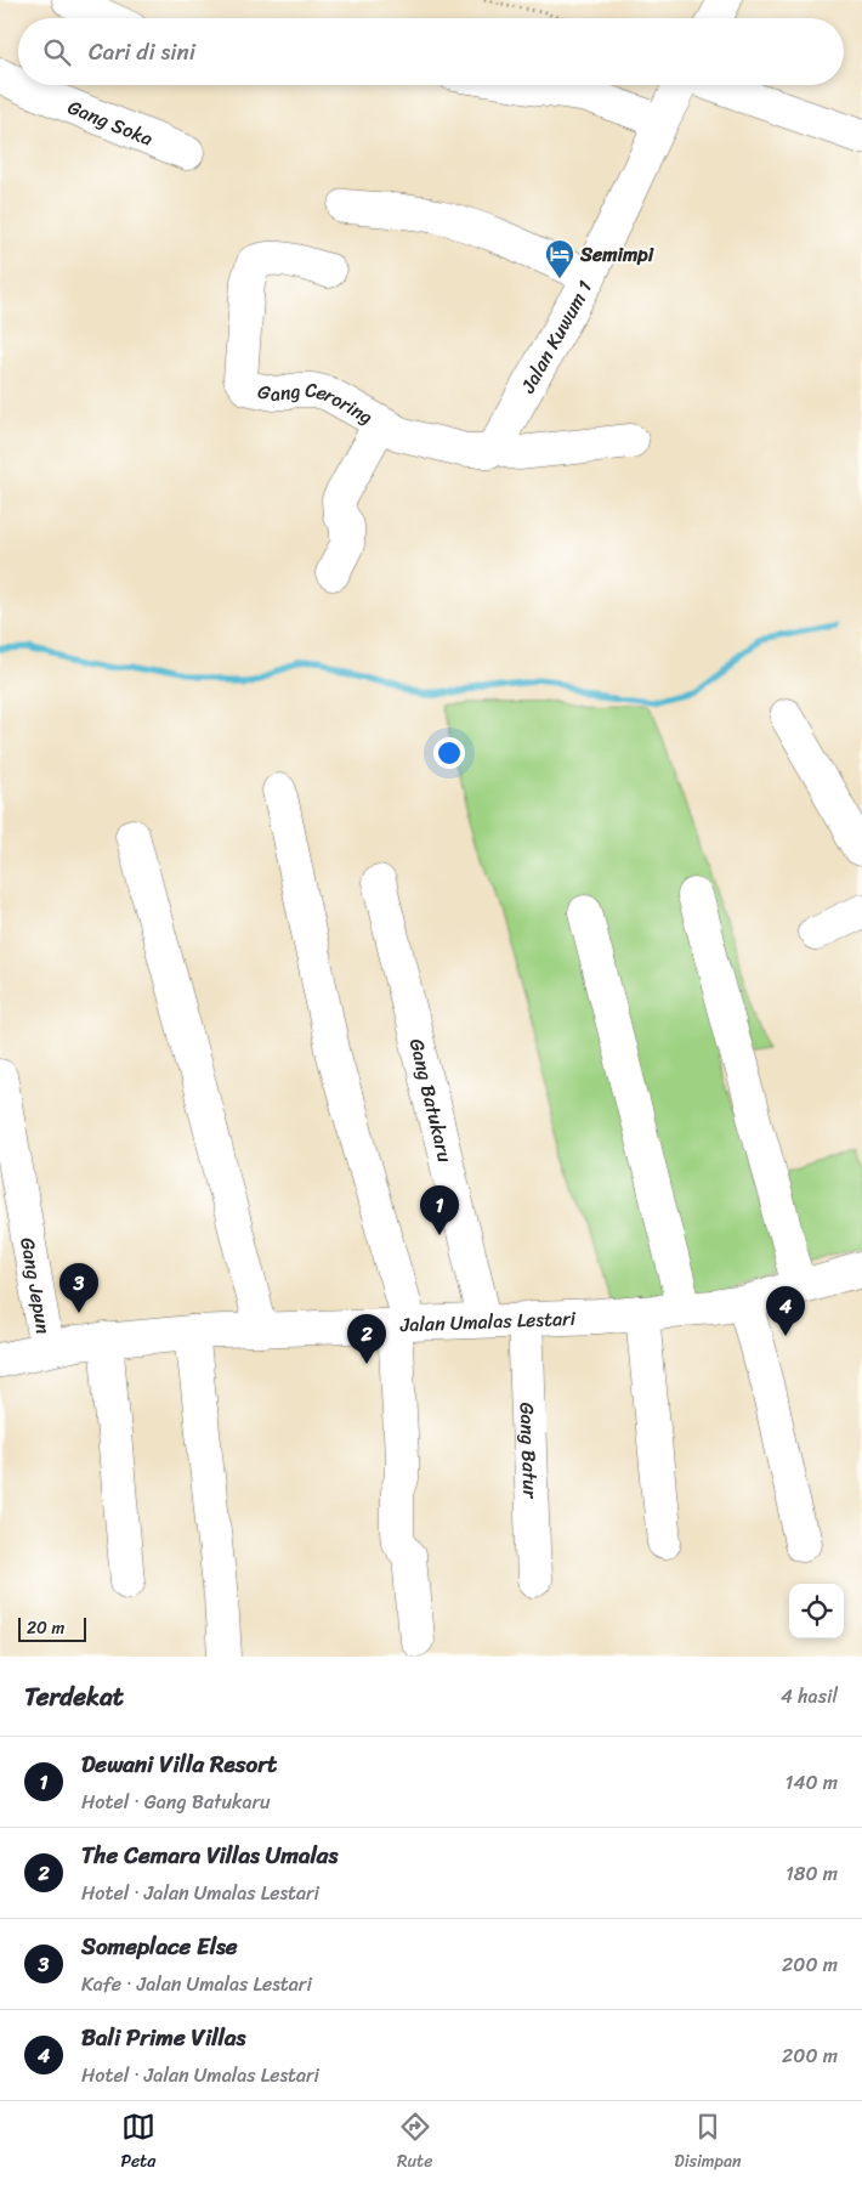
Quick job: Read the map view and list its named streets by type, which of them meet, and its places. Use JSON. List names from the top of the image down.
{
  "streets": {
    "street": [
      "Gang Soka",
      "Jalan Kuwum 1",
      "Gang Ceroring",
      "Gang Batukaru",
      "Gang Jepun",
      "Jalan Umalas Lestari",
      "Gang Batur"
    ]
  },
  "crossings": [
    ["Jalan Kuwum 1", "Gang Ceroring"],
    ["Gang Batukaru", "Jalan Umalas Lestari"],
    ["Gang Jepun", "Jalan Umalas Lestari"],
    ["Jalan Umalas Lestari", "Gang Batur"]
  ],
  "places": {
    "hotel": ["Semimpi"]
  },
  "scale_bar": "20 m",
  "page": {
    "search": "Cari di sini",
    "pins": [
      "1",
      "3",
      "4",
      "2"
    ],
    "scale": "20 m",
    "heading": ["Terdekat", "4 hasil"],
    "list": [
      {
        "mark": "1",
        "name": "Dewani Villa Resort",
        "note": "Hotel · Gang Batukaru",
        "value": "140 m"
      },
      {
        "mark": "2",
        "name": "The Cemara Villas Umalas",
        "note": "Hotel · Jalan Umalas Lestari",
        "value": "180 m"
      },
      {
        "mark": "3",
        "name": "Someplace Else",
        "note": "Kafe · Jalan Umalas Lestari",
        "value": "200 m"
      },
      {
        "mark": "4",
        "name": "Bali Prime Villas",
        "note": "Hotel · Jalan Umalas Lestari",
        "value": "200 m"
      }
    ],
    "nav": ["Peta", "Rute", "Disimpan"]
  }
}
